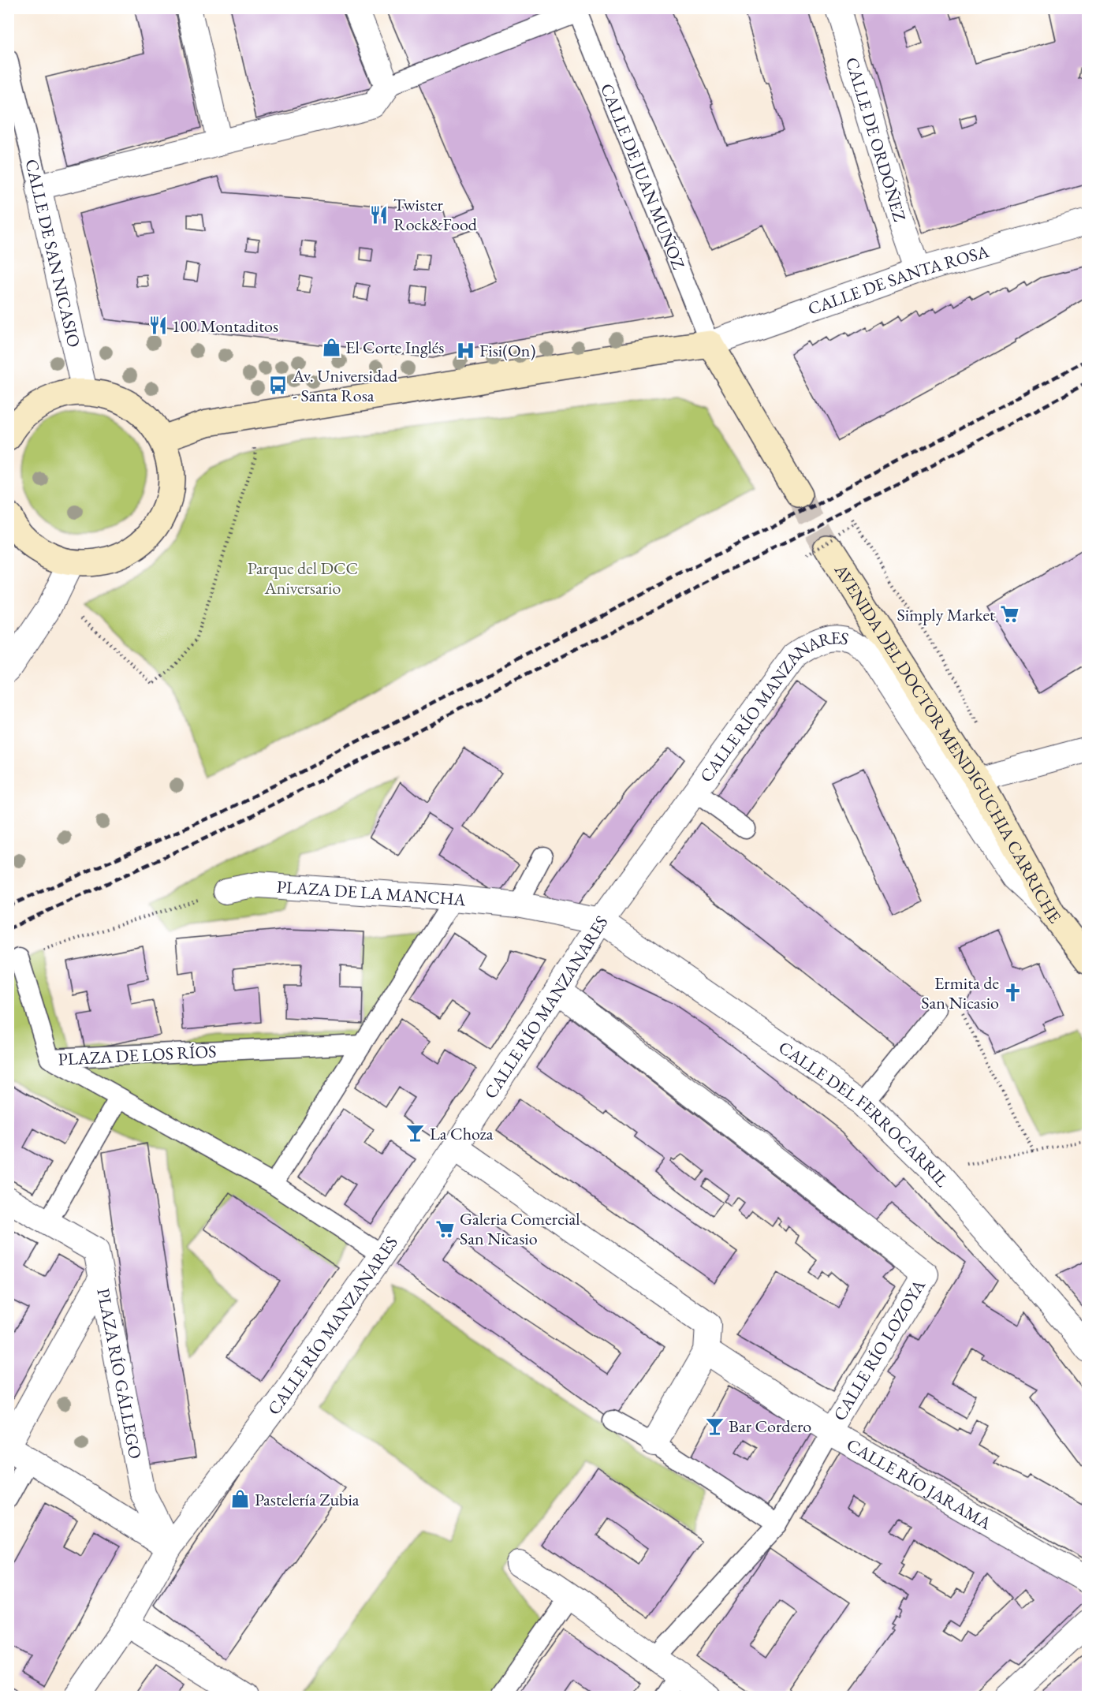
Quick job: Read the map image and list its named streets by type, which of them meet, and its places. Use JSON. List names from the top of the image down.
{
  "streets": {
    "main road": ["AVENIDA DEL DOCTOR MENDIGUCHIA CARRICHE"],
    "street": [
      "CALLE DE ORDÓÑEZ",
      "CALLE DE JUAN MUÑOZ",
      "CALLE DE SAN NICASIO",
      "CALLE DE SANTA ROSA",
      "CALLE RÍO MANZANARES",
      "PLAZA DE LA MANCHA",
      "PLAZA DE LOS RÍOS",
      "CALLE DEL FERROCARRIL",
      "CALLE RÍO LOZOYA",
      "PLAZA RÍO GÁLLEGO",
      "CALLE RÍO JARAMA"
    ]
  },
  "crossings": [
    ["CALLE DE ORDÓÑEZ", "CALLE DE SANTA ROSA"],
    ["CALLE DE JUAN MUÑOZ", "CALLE DE SANTA ROSA"],
    ["CALLE RÍO MANZANARES", "AVENIDA DEL DOCTOR MENDIGUCHIA CARRICHE"],
    ["CALLE RÍO MANZANARES", "PLAZA DE LA MANCHA"],
    ["CALLE RÍO MANZANARES", "PLAZA DE LOS RÍOS"],
    ["CALLE RÍO MANZANARES", "CALLE DEL FERROCARRIL"],
    ["CALLE RÍO MANZANARES", "CALLE RÍO LOZOYA"],
    ["CALLE RÍO MANZANARES", "PLAZA RÍO GÁLLEGO"],
    ["PLAZA DE LA MANCHA", "CALLE DEL FERROCARRIL"],
    ["CALLE RÍO LOZOYA", "CALLE RÍO JARAMA"]
  ],
  "parks": ["Parque del DCC Aniversario"],
  "places": {
    "restaurant": ["Twister Rock&Food", "100 Montaditos"],
    "shop": ["El Corte Inglés", "Pastelería Zubia"],
    "hospital": ["Fisi(On)"],
    "bus stop": ["Av. Universidad - Santa Rosa"],
    "supermarket": ["Simply Market", "Galeria Comercial San Nicasio"],
    "church": ["Ermita de San Nicasio"],
    "bar": ["La Choza", "Bar Cordero"]
  }
}
